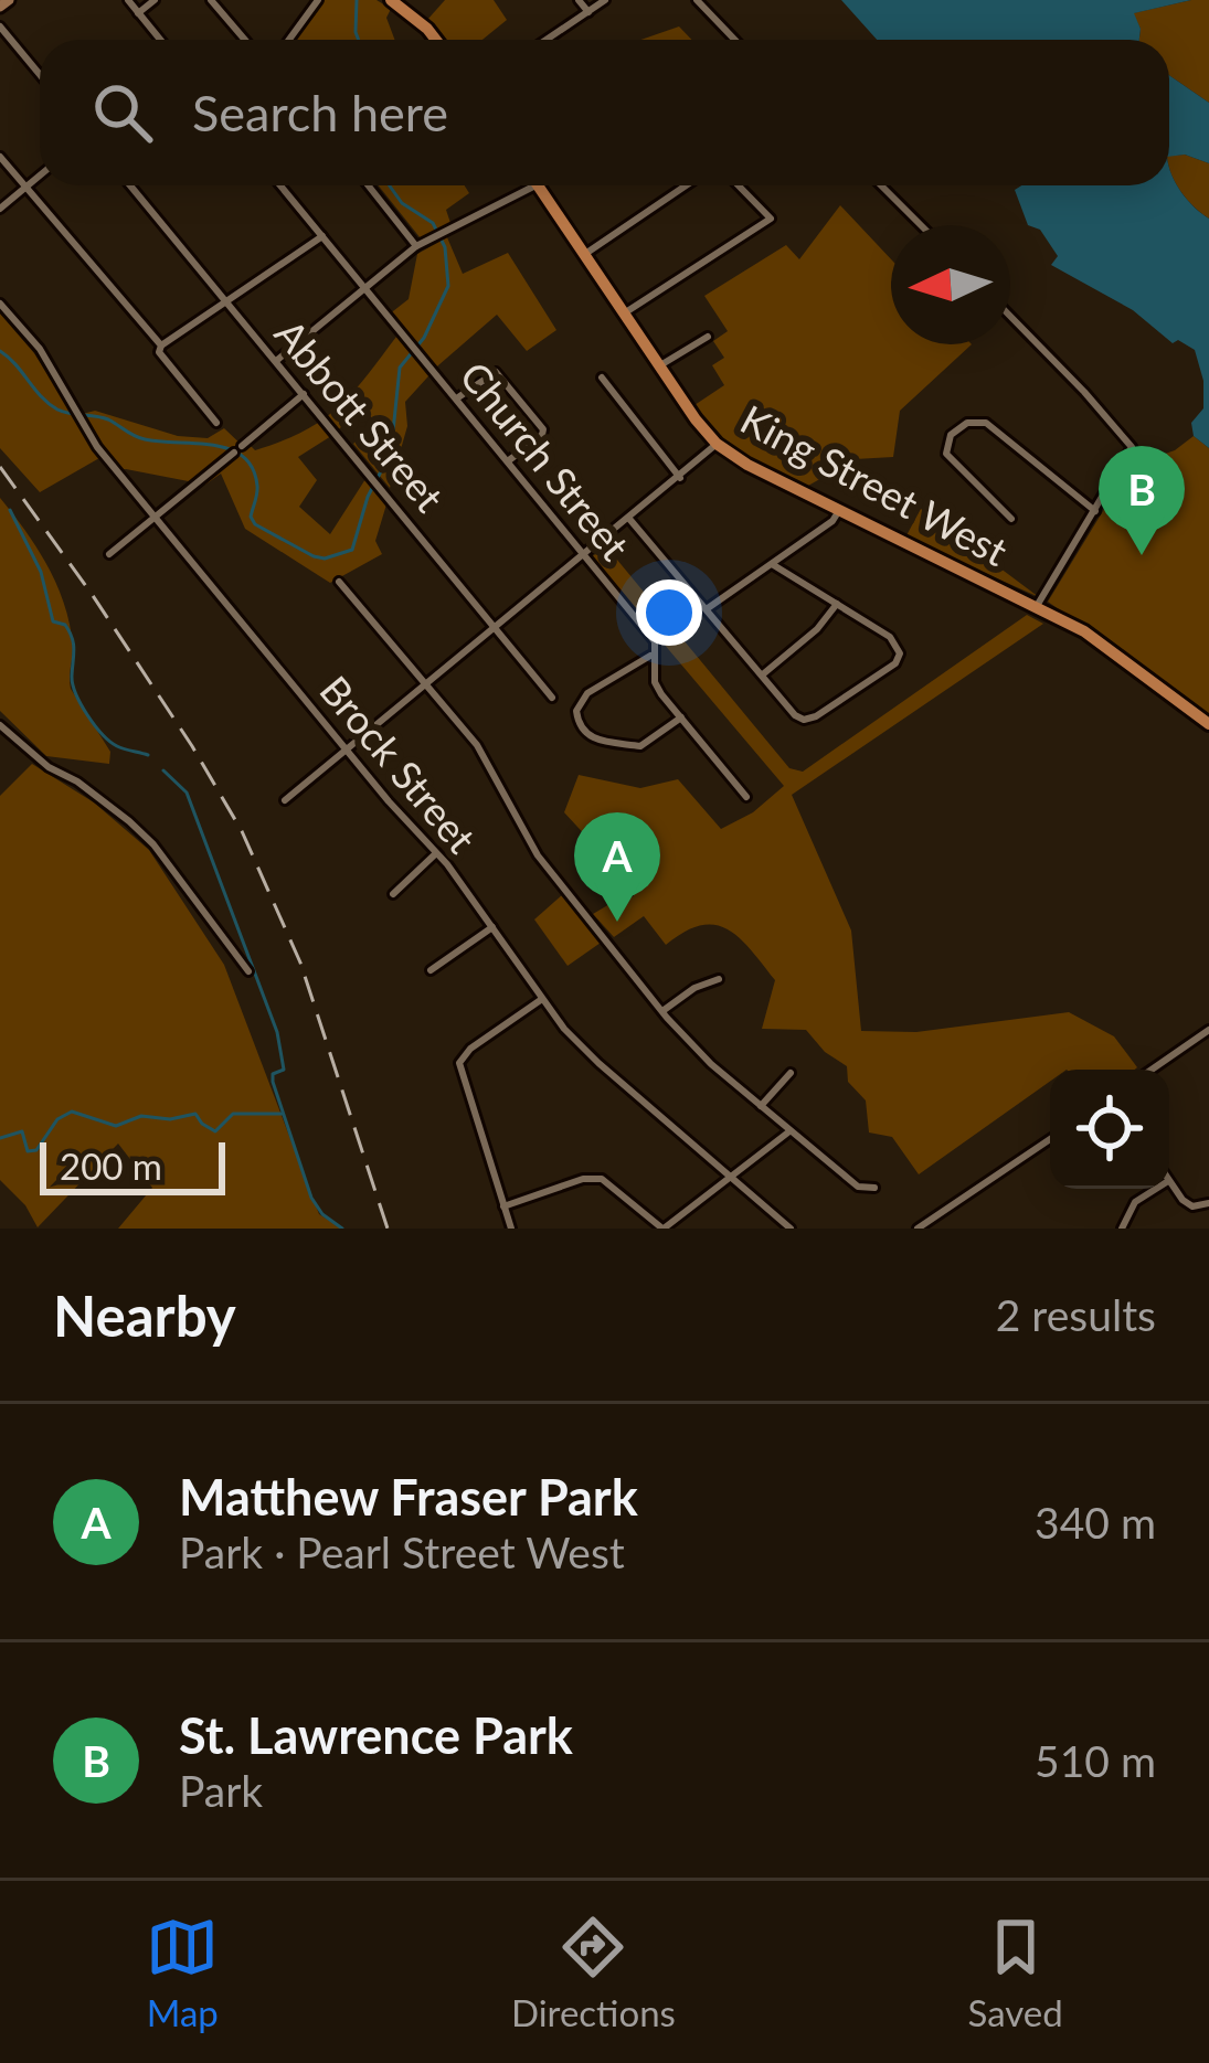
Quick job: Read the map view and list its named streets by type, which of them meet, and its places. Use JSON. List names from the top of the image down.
{
  "streets": {
    "main road": ["King Street West"],
    "street": ["Abbott Street", "Church Street", "Brock Street"]
  },
  "scale_bar": "200 m",
  "north": "left",
  "page": {
    "search": "Search here",
    "pins": ["B", "A"],
    "scale": "200 m",
    "heading": ["Nearby", "2 results"],
    "list": [
      {
        "mark": "A",
        "name": "Matthew Fraser Park",
        "note": "Park · Pearl Street West",
        "value": "340 m"
      },
      {
        "mark": "B",
        "name": "St. Lawrence Park",
        "note": "Park",
        "value": "510 m"
      }
    ],
    "nav": ["Map", "Directions", "Saved"]
  }
}
